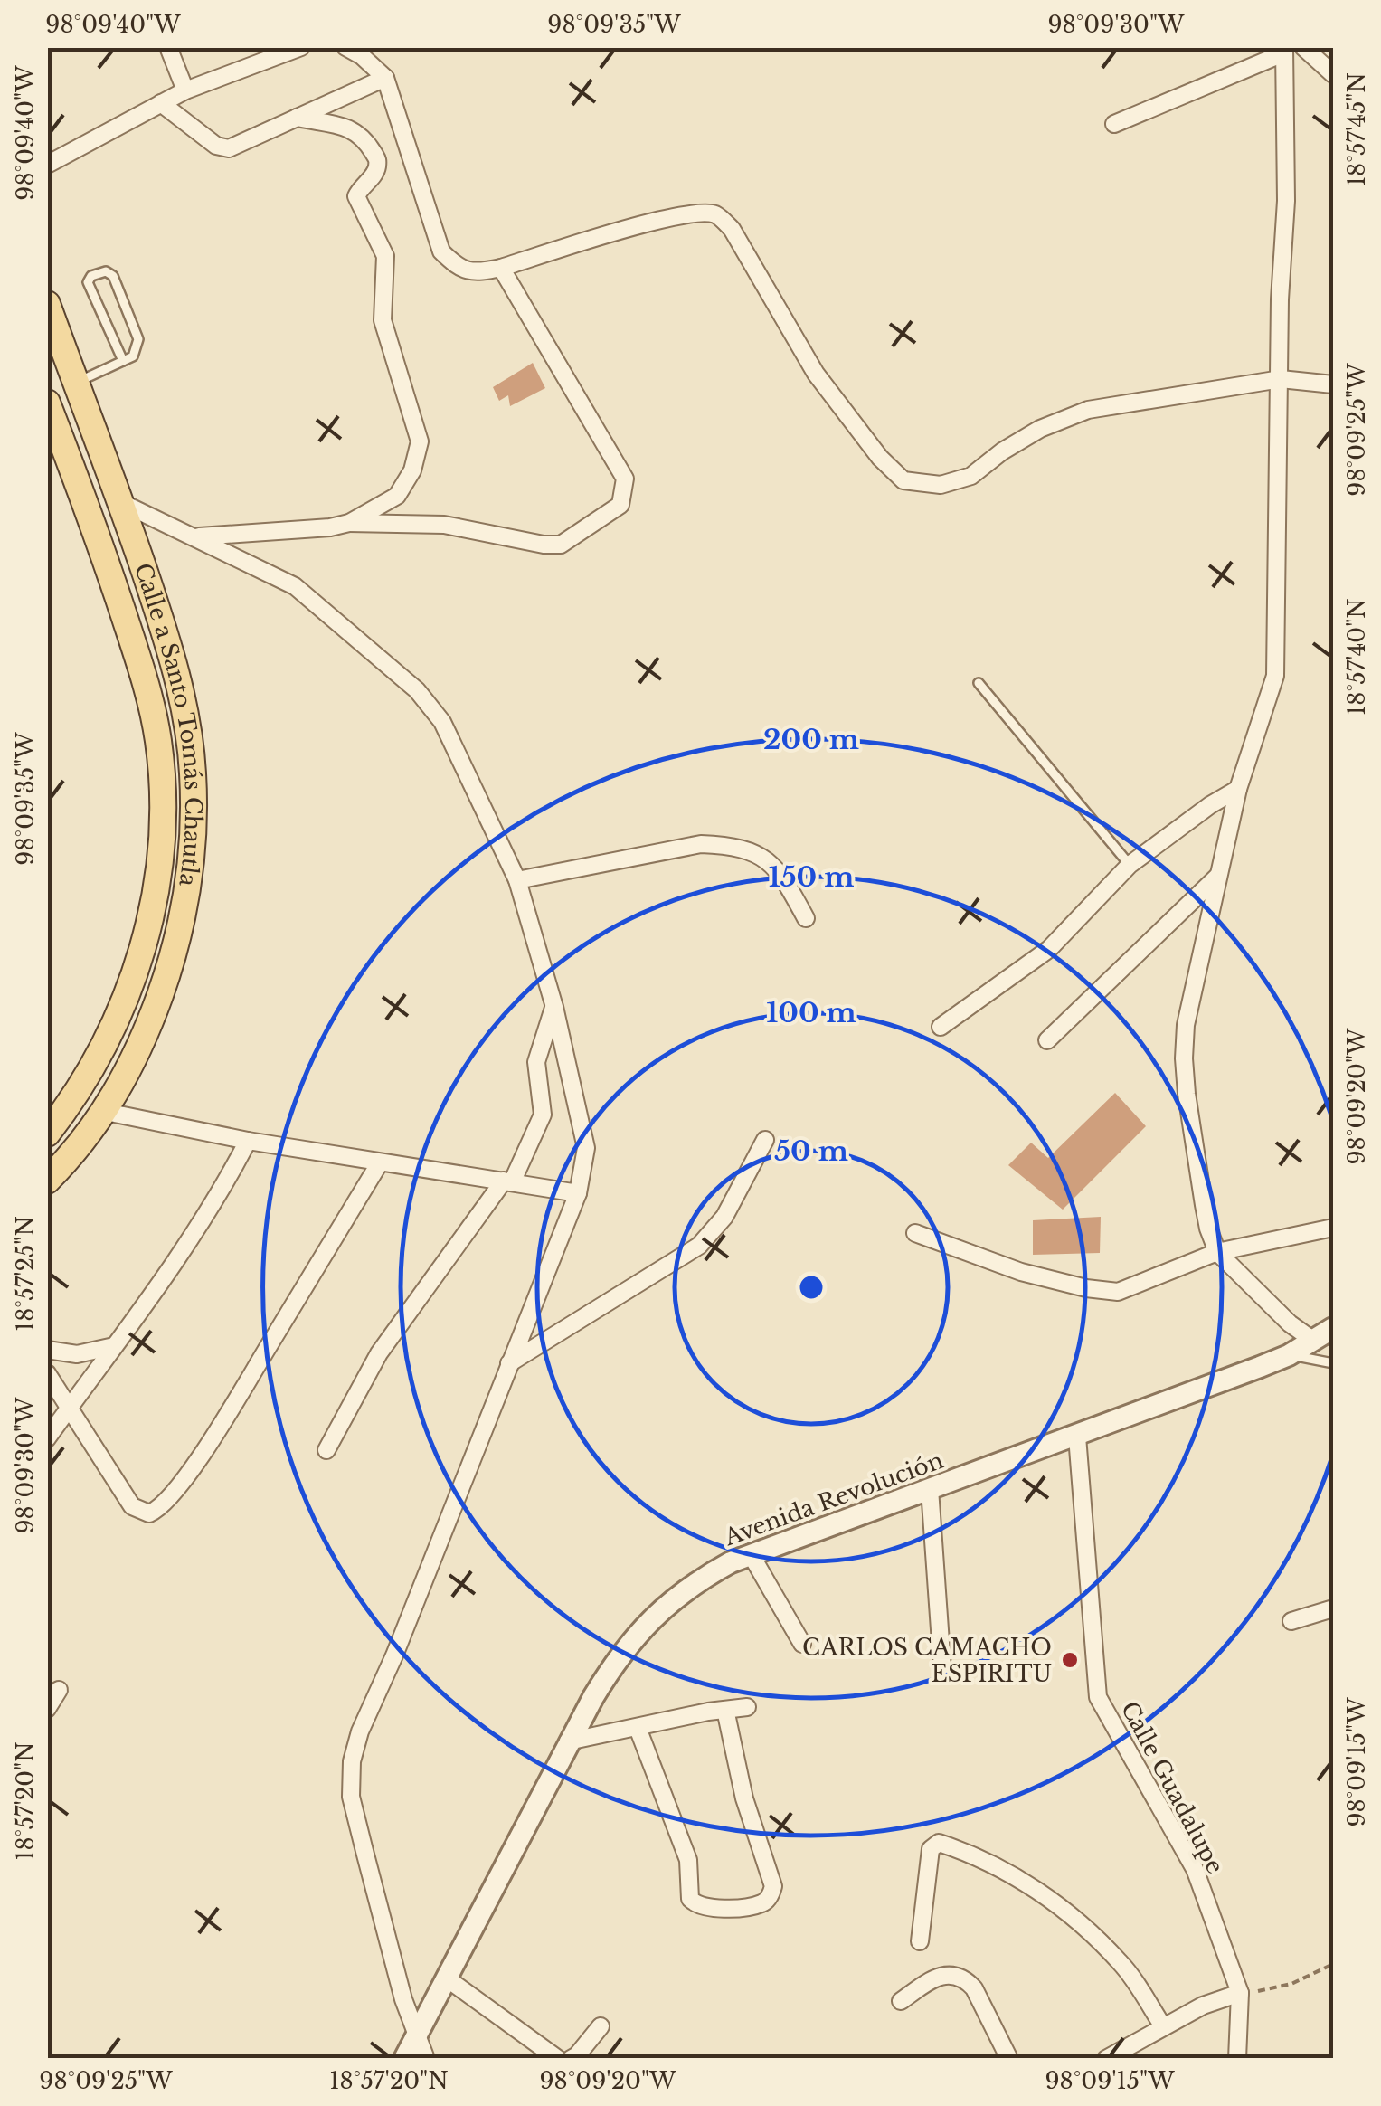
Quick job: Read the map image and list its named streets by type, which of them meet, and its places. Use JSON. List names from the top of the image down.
{
  "streets": {
    "main road": ["Calle a Santo Tomás Chautla"],
    "street": ["Avenida Revolución", "Calle Guadalupe"]
  },
  "crossings": [
    ["Avenida Revolución", "Calle Guadalupe"]
  ],
  "places": ["CARLOS CAMACHO ESPIRITU"],
  "coordinates": [
    "98°09'40\"W",
    "98°09'35\"W",
    "98°09'30\"W",
    "18°57'45\"N",
    "98°09'25\"W",
    "18°57'40\"N",
    "98°09'20\"W",
    "18°57'25\"N",
    "98°09'15\"W",
    "18°57'20\"N"
  ],
  "rings": [
    "200 m",
    "150 m",
    "100 m",
    "50 m"
  ]
}
